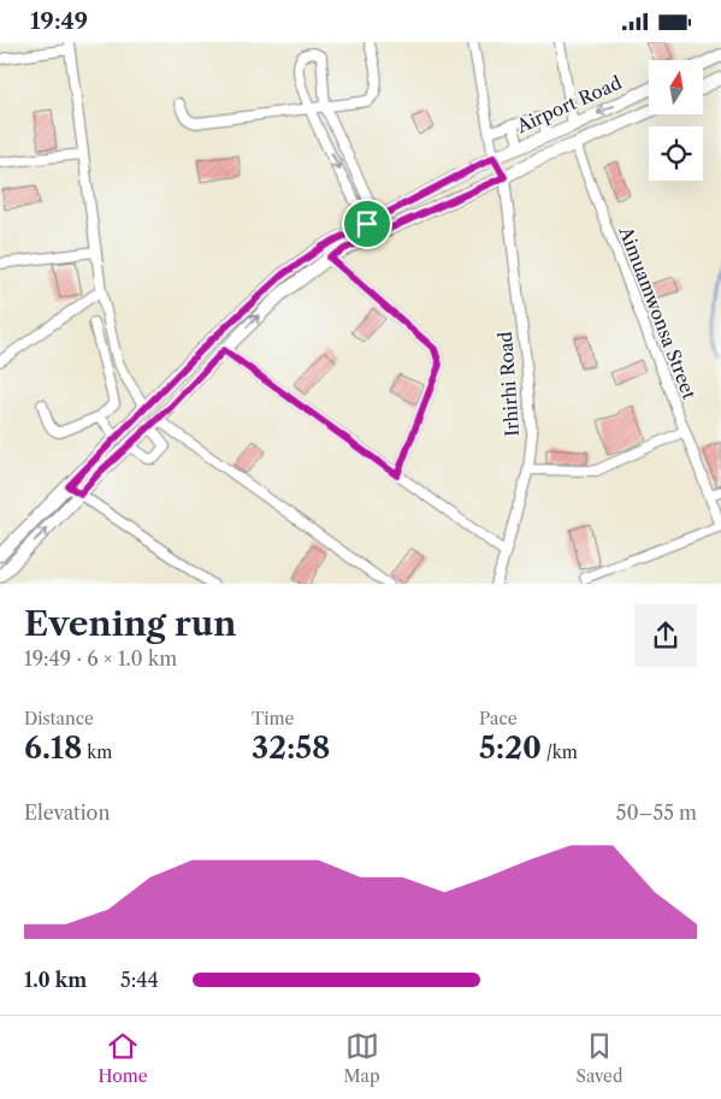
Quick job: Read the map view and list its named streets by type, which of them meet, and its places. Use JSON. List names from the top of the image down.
{
  "streets": {
    "main road": ["Airport Road"],
    "street": ["Aimuamwonsa Street", "Irhirhi Road"]
  },
  "crossings": [
    ["Airport Road", "Aimuamwonsa Street"],
    ["Airport Road", "Irhirhi Road"]
  ],
  "north": "top",
  "page": {
    "status": "19:49",
    "heading": ["Evening run", "19:49 · 6 × 1.0 km"],
    "stats": [
      ["Distance", "6.18 km"],
      ["Time", "32:58"],
      ["Pace", "5:20 /km"]
    ],
    "chart": ["Elevation", "50–55 m"],
    "list": [
      {
        "name": "1.0 km",
        "note": "5:44"
      }
    ],
    "tabs": ["Home", "Map", "Saved"]
  }
}
